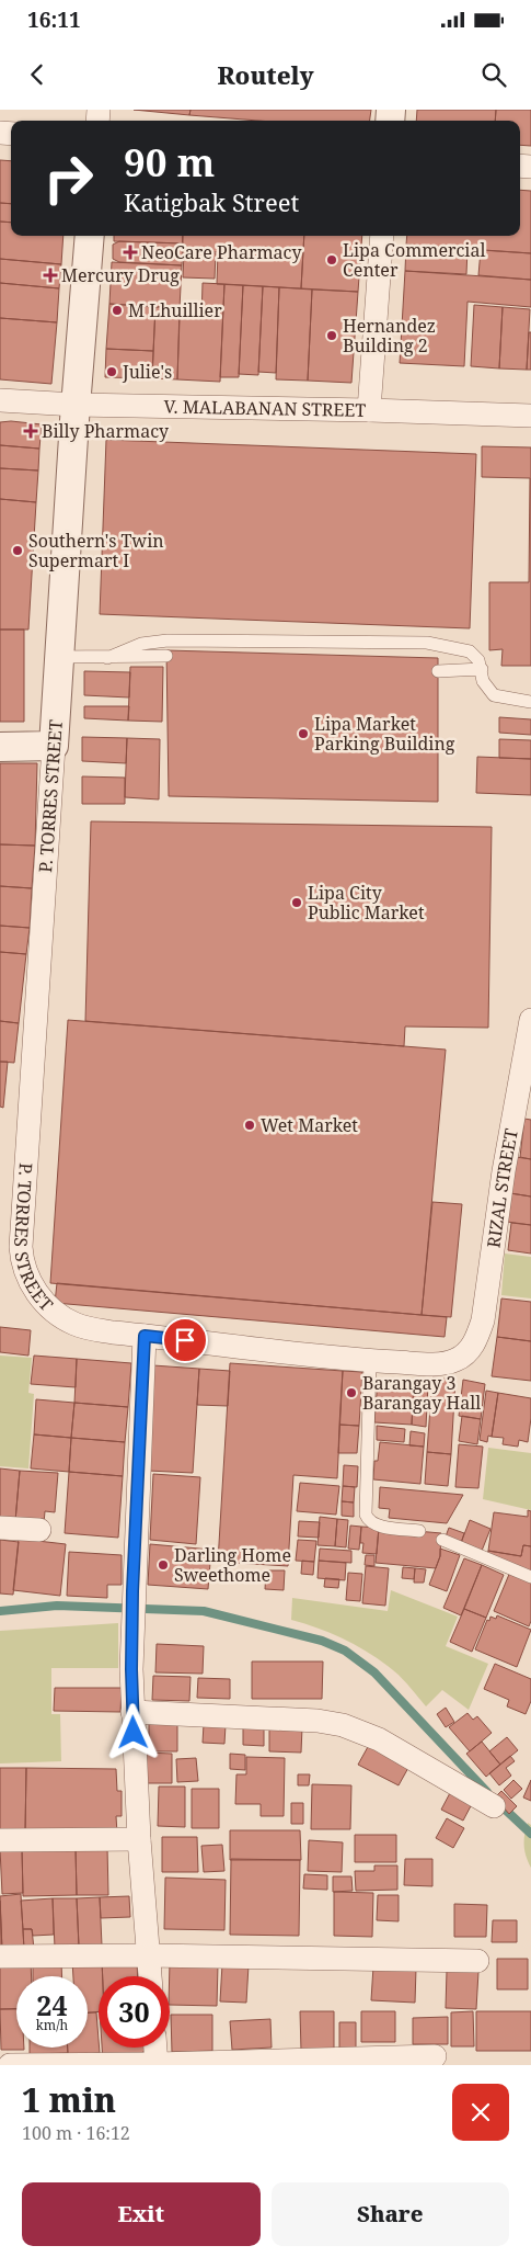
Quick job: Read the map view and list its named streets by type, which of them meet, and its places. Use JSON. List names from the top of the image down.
{
  "streets": {
    "street": ["V. MALABANAN STREET", "P. TORRES STREET", "RIZAL STREET"]
  },
  "crossings": [
    ["V. MALABANAN STREET", "P. TORRES STREET"],
    ["P. TORRES STREET", "RIZAL STREET"]
  ],
  "places": {
    "health": ["NeoCare Pharmacy", "Mercury Drug", "Billy Pharmacy"],
    "other": [
      "Lipa Commercial Center",
      "M Lhuillier",
      "Hernandez Building 2",
      "Julie's",
      "Southern's Twin Supermart I",
      "Lipa Market Parking Building",
      "Lipa City Public Market",
      "Wet Market",
      "Barangay 3 Barangay Hall",
      "Darling Home Sweethome"
    ]
  },
  "page": {
    "status": "16:11",
    "header": "Routely",
    "turn": ["90 m", "Katigbak Street"],
    "speed": "24 km/h",
    "limit": "30",
    "heading": ["1 min", "100 m · 16:12"],
    "buttons": ["Exit", "Share"]
  }
}
